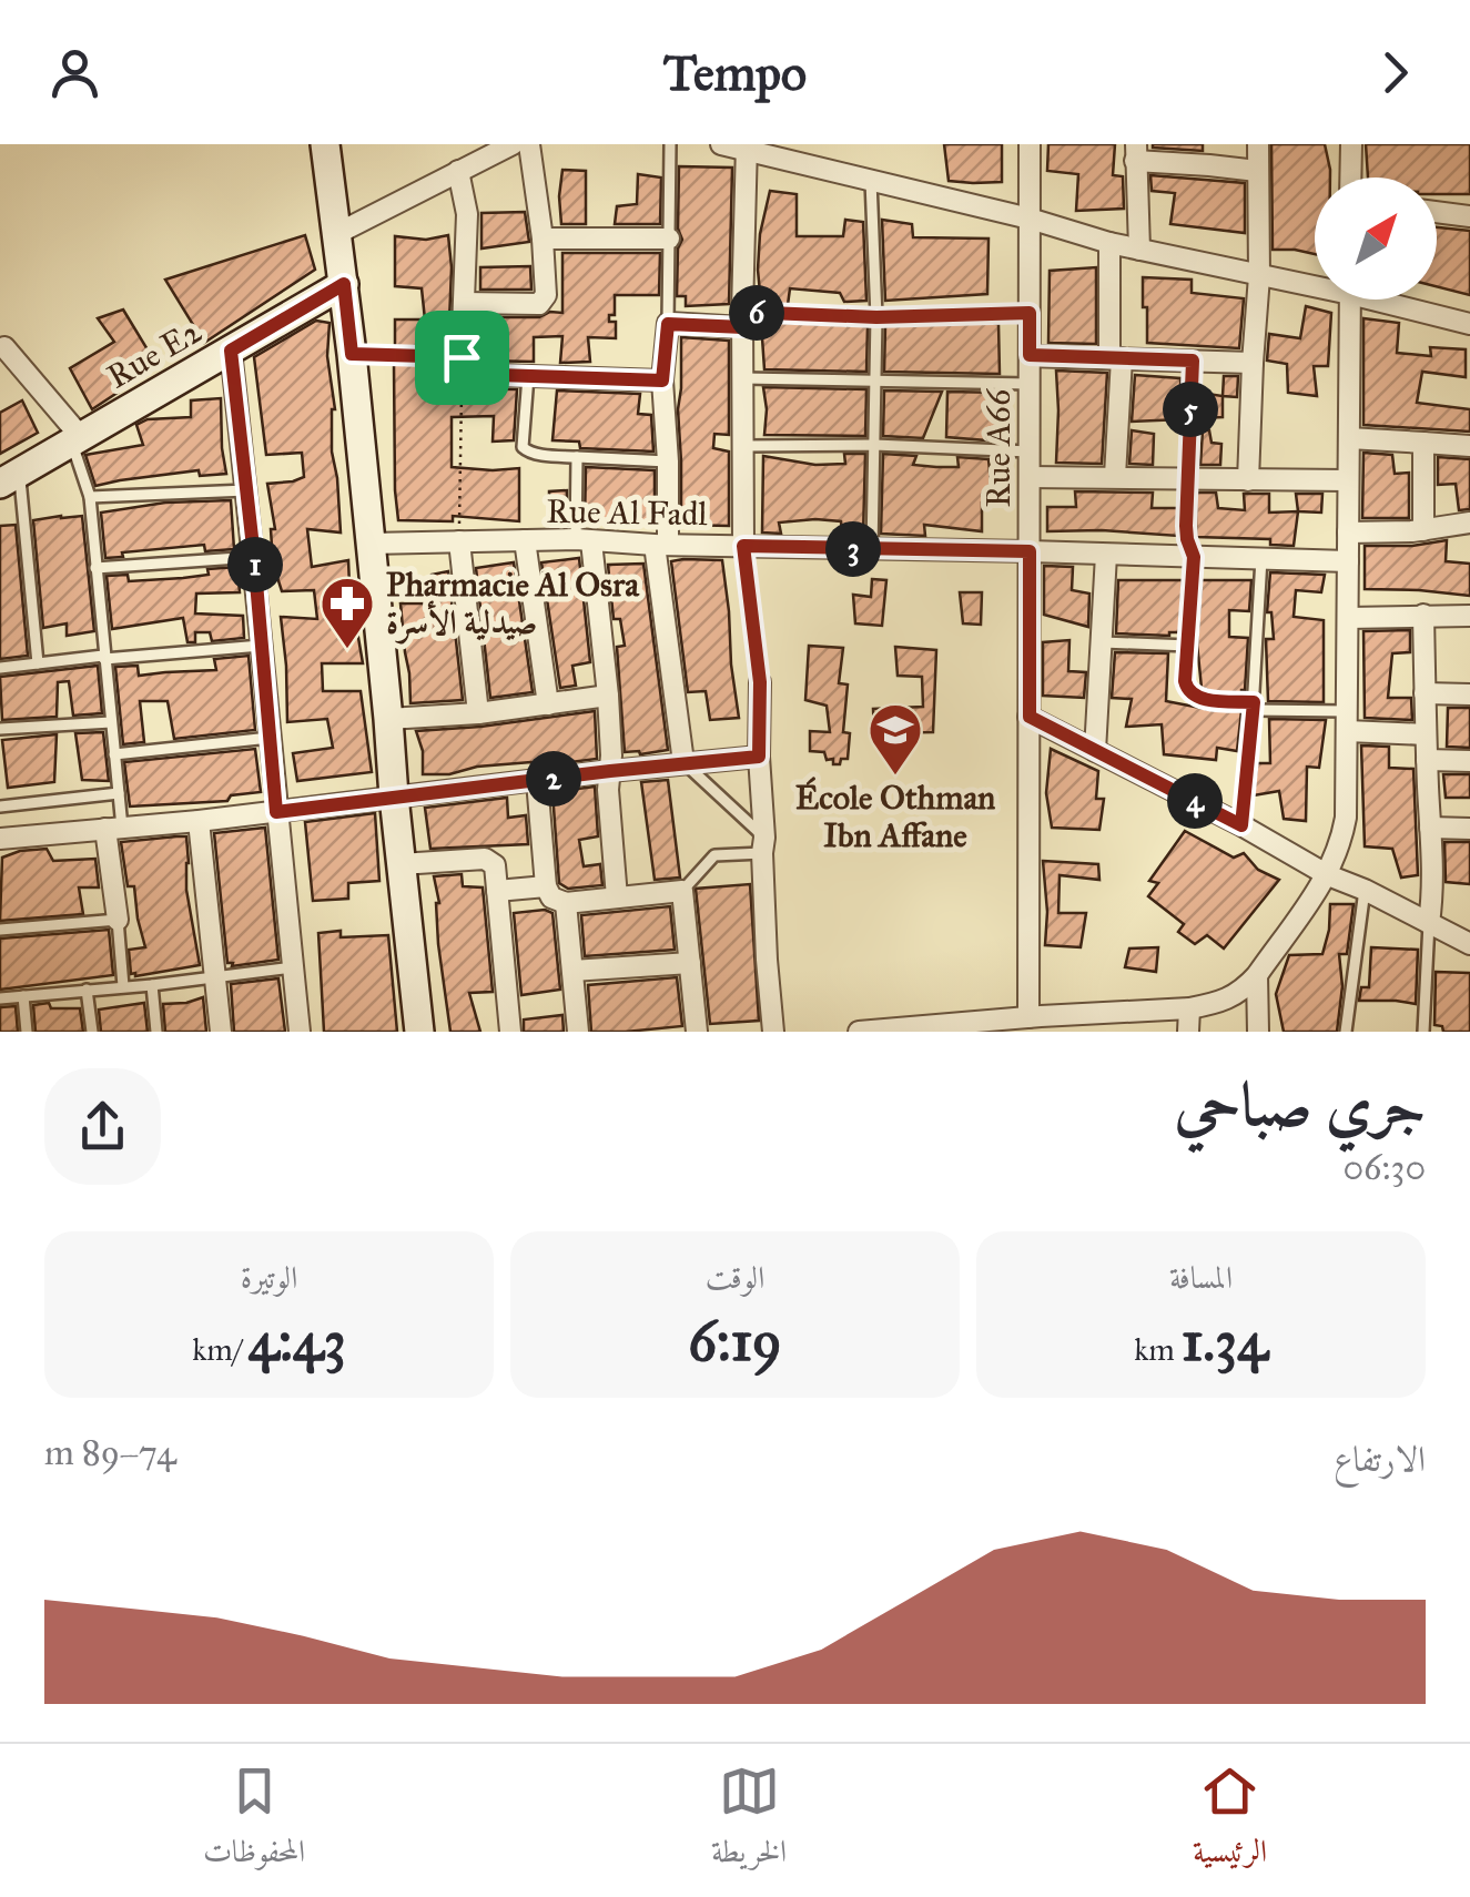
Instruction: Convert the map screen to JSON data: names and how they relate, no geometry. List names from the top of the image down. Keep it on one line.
{"streets":{"street":["Rue E2","Rue A66","Rue Al Fadl"]},"crossings":[["Rue A66","Rue Al Fadl"]],"places":{"pharmacy":["Pharmacie Al Osra صيدلية الأسرة"],"school or university":["École Othman Ibn Affane"]},"north":"top right","page":{"header":"Tempo","pins":["6","5","3","1","2","4"],"heading":["جري صباحي","06:30"],"stats":[["المسافة","1.34 km"],["الوقت","6:19"],["الوتيرة","4:43 /km"]],"chart":["الارتفاع","74–89 m"],"tabs":["الرئيسية","الخريطة","المحفوظات"]}}
